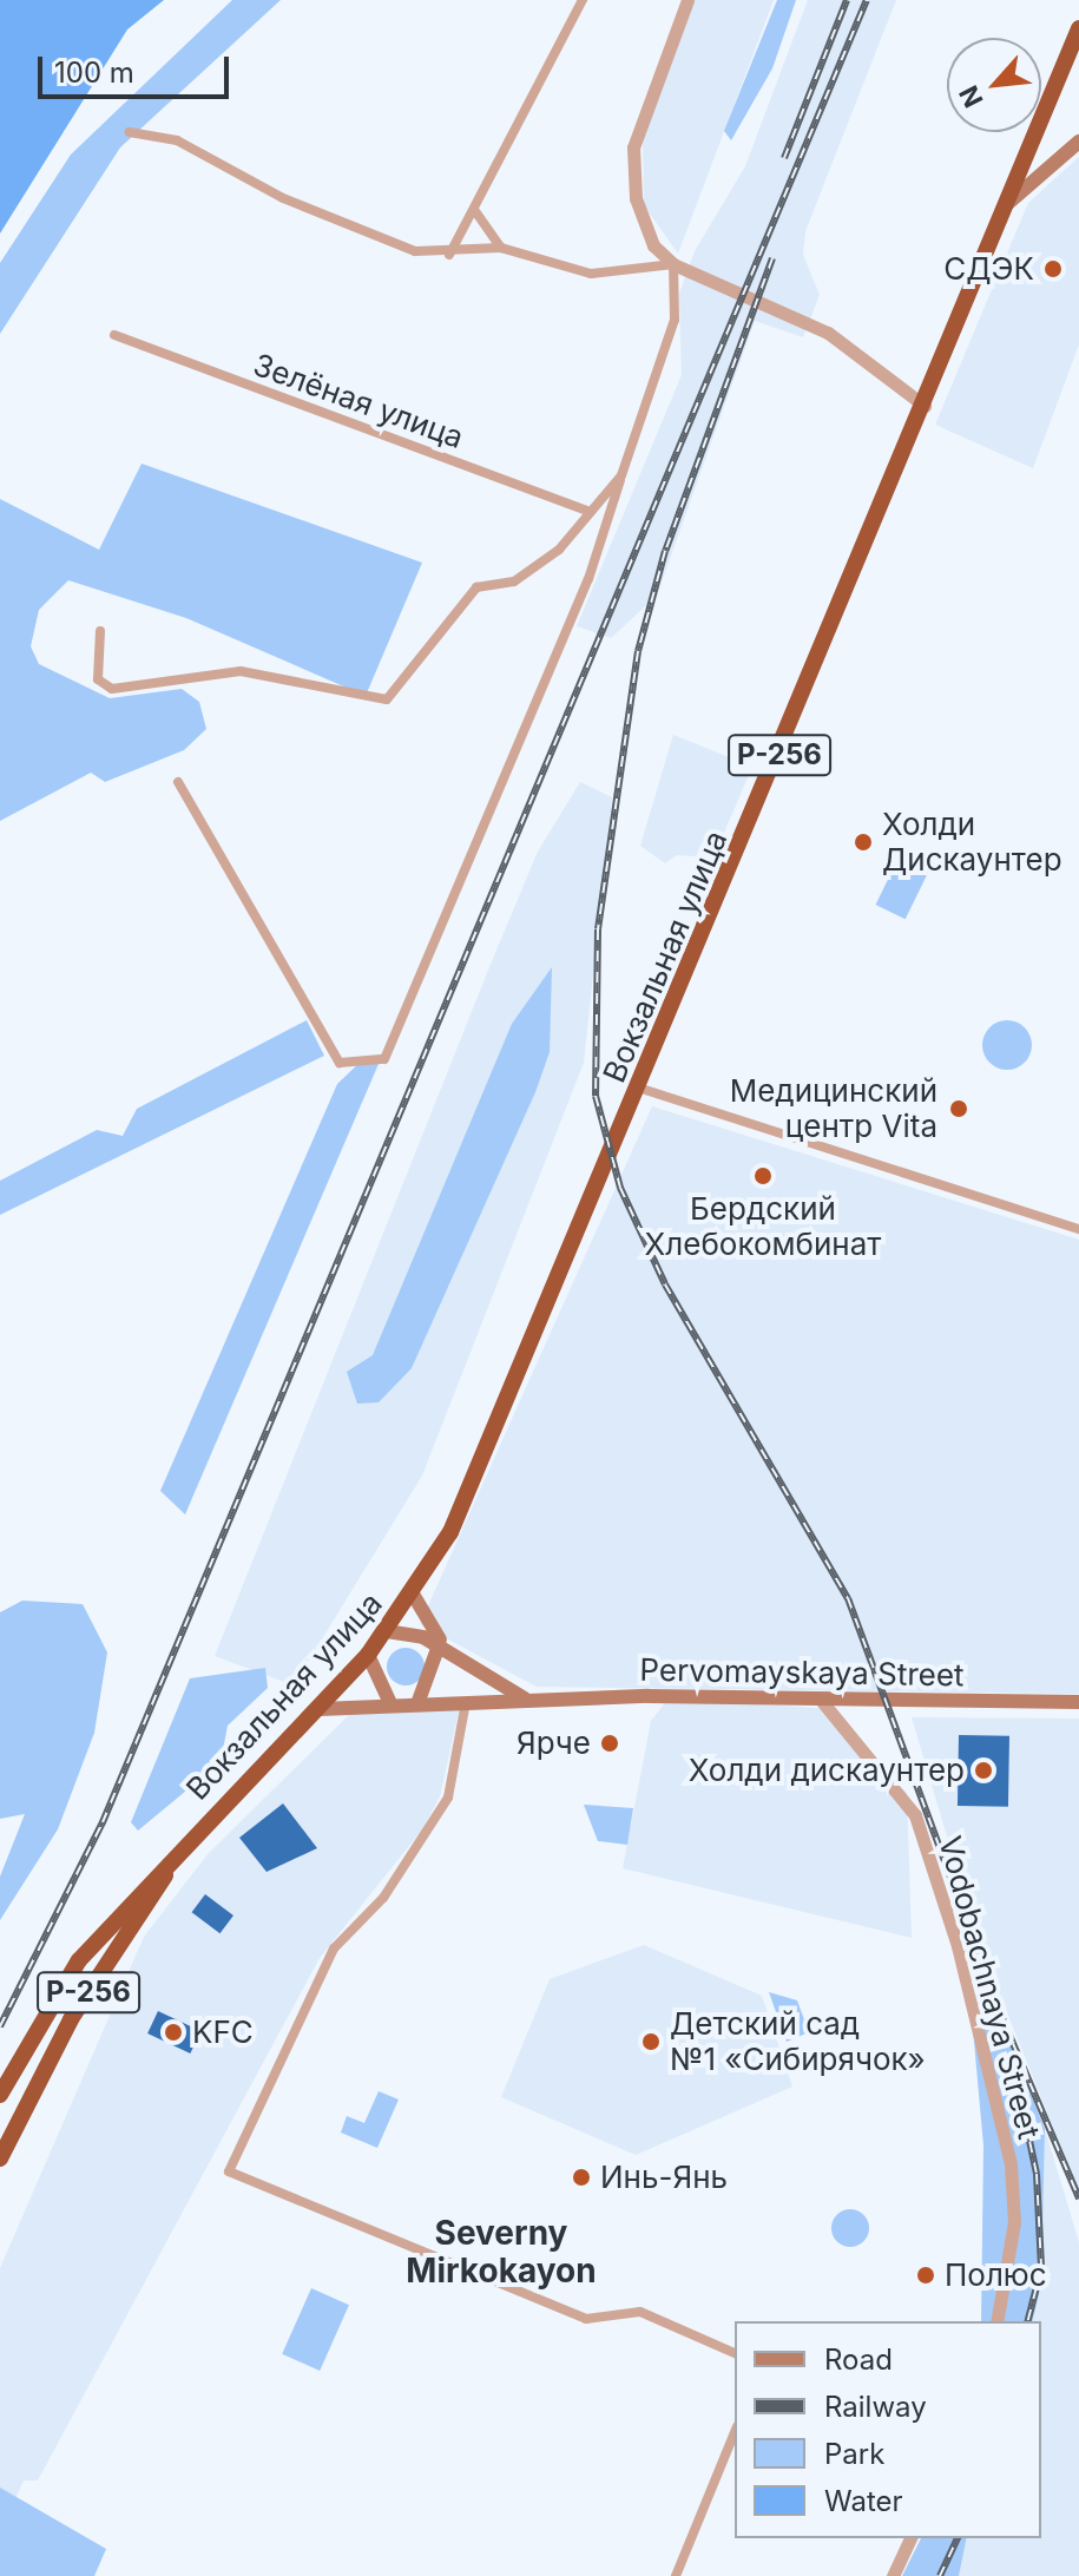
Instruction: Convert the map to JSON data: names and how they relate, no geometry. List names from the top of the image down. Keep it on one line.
{"streets":{"highway":["Р-256","Вокзальная улица"],"main road":["Pervomayskaya Street"],"street":["Зелёная улица","Vodobachnaya Street"]},"crossings":[["Р-256","Вокзальная улица"],["Вокзальная улица","Pervomayskaya Street"],["Pervomayskaya Street","Vodobachnaya Street"]],"districts":["Severny Mirkokayon"],"places":["СДЭК","Холди Дискаунтер","Медицинский центр Vita","Бердский Хлебокомбинат","Ярче","Холди дискаунтер","KFC","Детский сад №1 «Сибирячок»","Инь-Янь","Полюс"],"legend":["Road","Railway","Park","Water"],"scale_bar":"100 m","north":"bottom left"}
